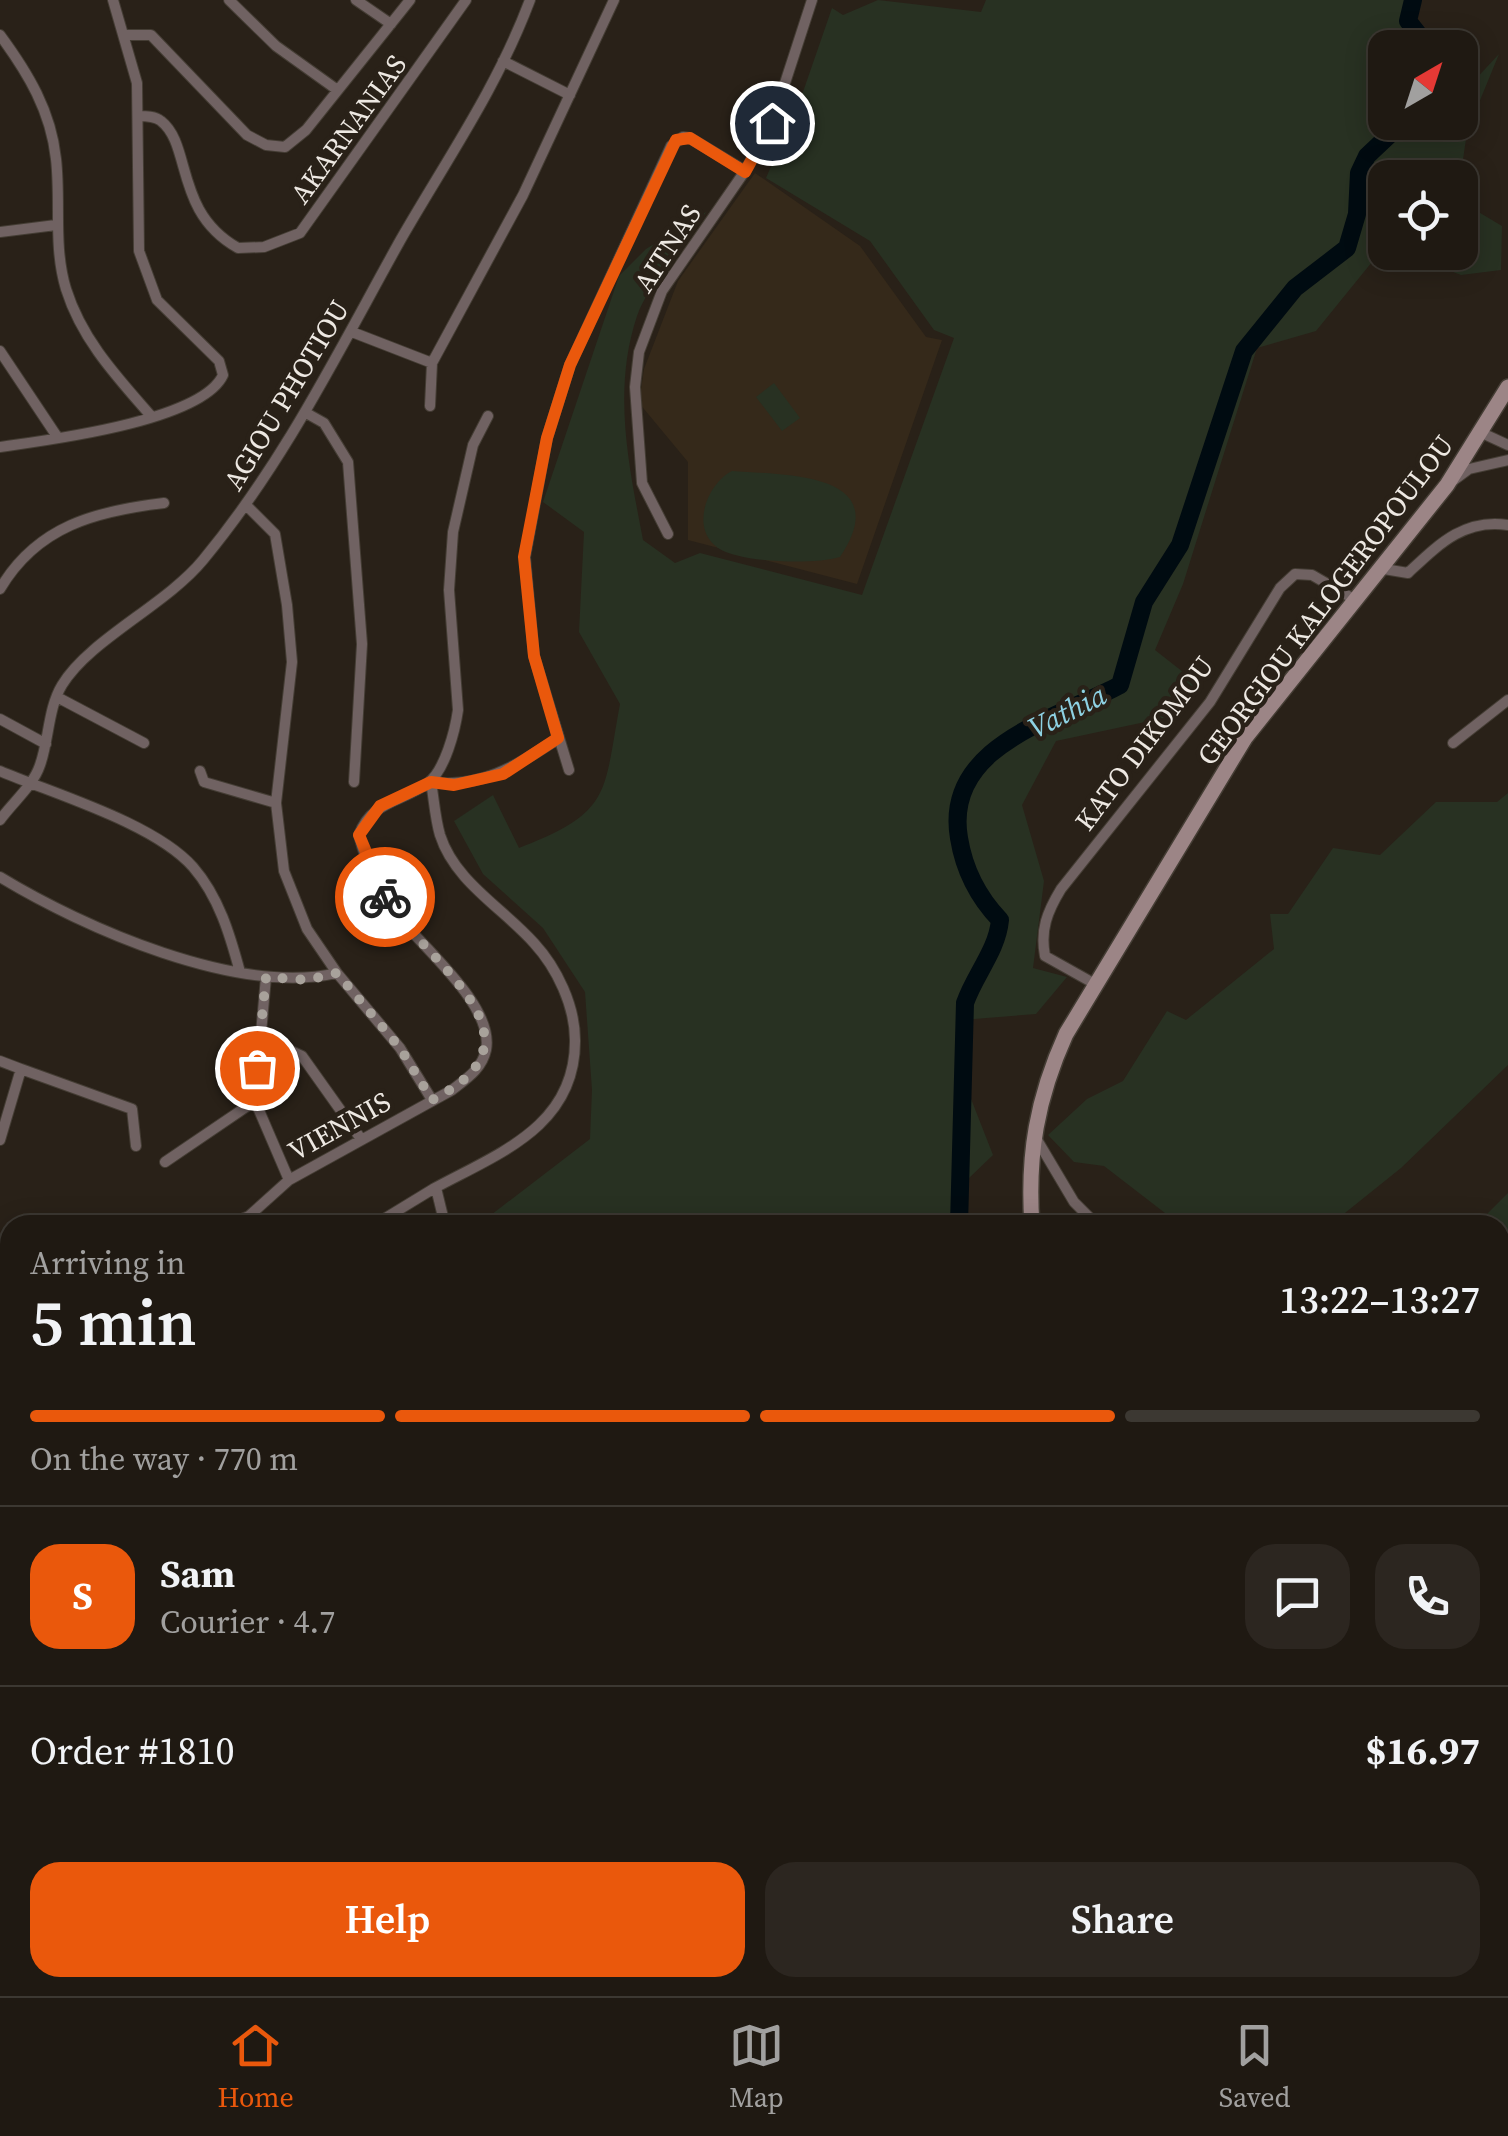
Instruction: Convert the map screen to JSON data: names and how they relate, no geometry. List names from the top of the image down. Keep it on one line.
{"streets":{"street":["AKARNANIAS","AITNAS","AGIOU PHOTIOU","GEORGIOU KALOGEROPOULOU","KATO DIKOMOU","VIENNIS"]},"crossings":[["GEORGIOU KALOGEROPOULOU","KATO DIKOMOU"]],"water":["Vathia"],"north":"top right","page":{"heading":["5 min","Arriving in","13:22–13:27"],"panel":["Sam","Courier · 4.7","Order #1810","$16.97"],"bar":"On the way · 770 m","round":"S","buttons":["Help","Share"],"tabs":["Home","Map","Saved"]}}
